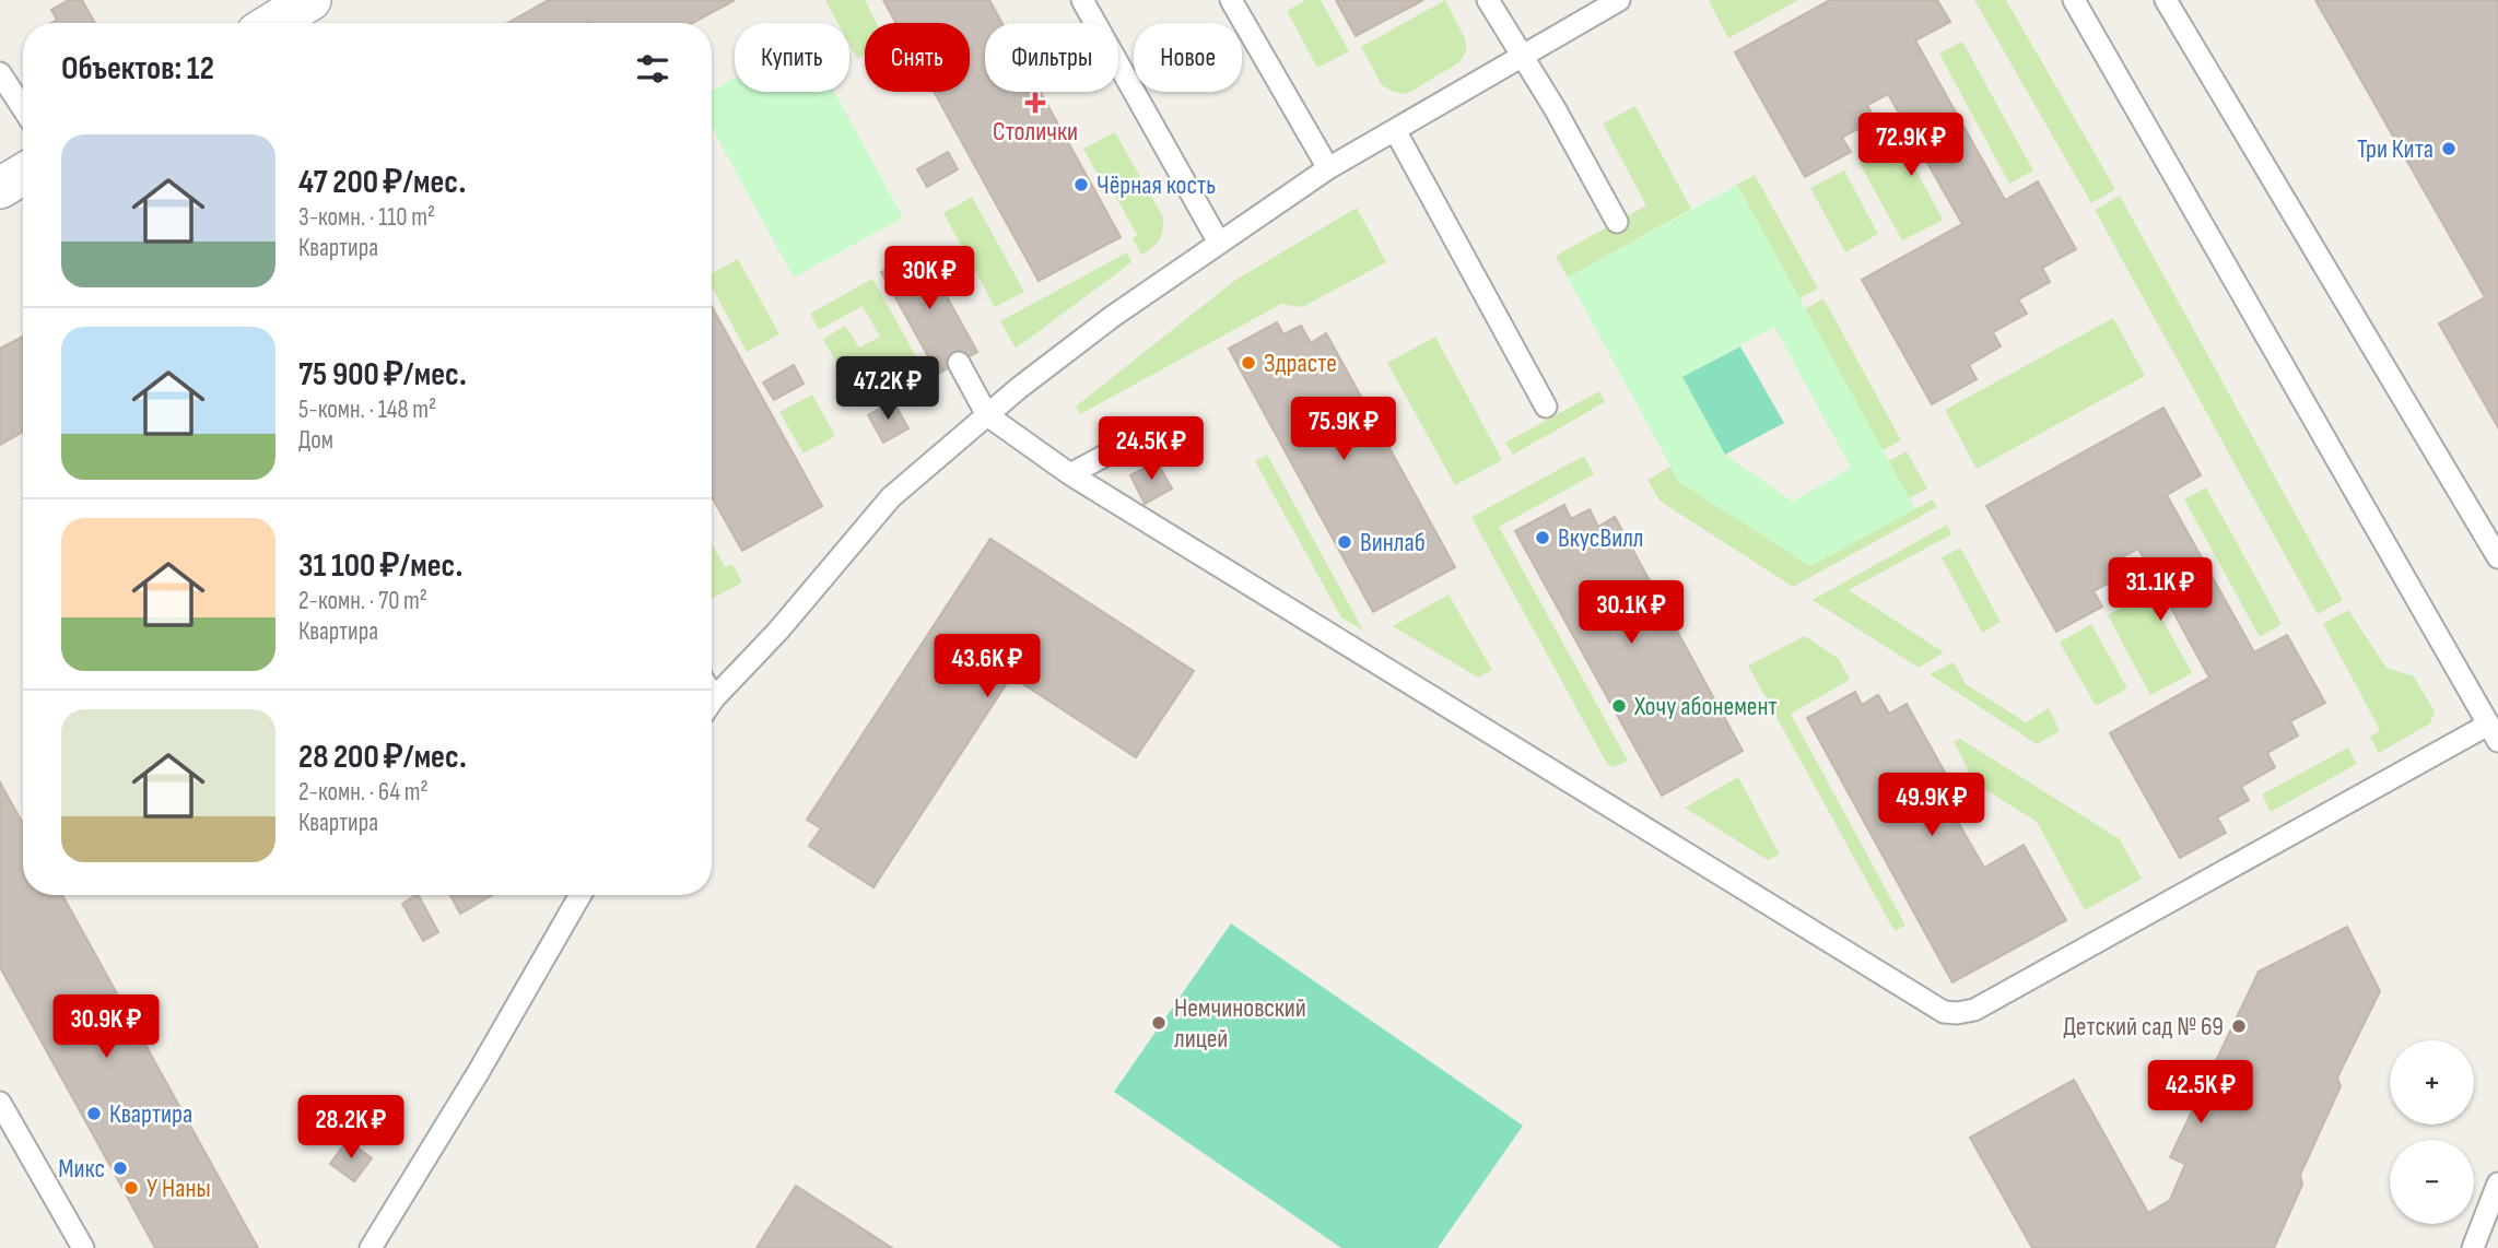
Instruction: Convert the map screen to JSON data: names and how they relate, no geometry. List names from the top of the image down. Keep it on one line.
{"places":{"health":["Столички"],"other":["Три Кита","Чёрная кость","Здрасте","ВкусВилл","Винлаб","Хочу абонемент","Немчиновский лицей","Детский сад № 69","Квартира","Микс","У Наны"]},"page":{"chip":["Купить","Снять","Фильтры","Новое"],"heading":"Объектов: 12","price":["72.9K ₽","30K ₽","47.2K ₽","75.9K ₽","24.5K ₽","31.1K ₽","30.1K ₽","43.6K ₽","49.9K ₽","30.9K ₽","42.5K ₽","28.2K ₽"],"list":[{"name":"47 200 ₽/мес.","note":"3-комн. · 110 m² · Квартира"},{"name":"75 900 ₽/мес.","note":"5-комн. · 148 m² · Дом"},{"name":"31 100 ₽/мес.","note":"2-комн. · 70 m² · Квартира"},{"name":"28 200 ₽/мес.","note":"2-комн. · 64 m² · Квартира"}],"map_buttons":["+","−"]}}
